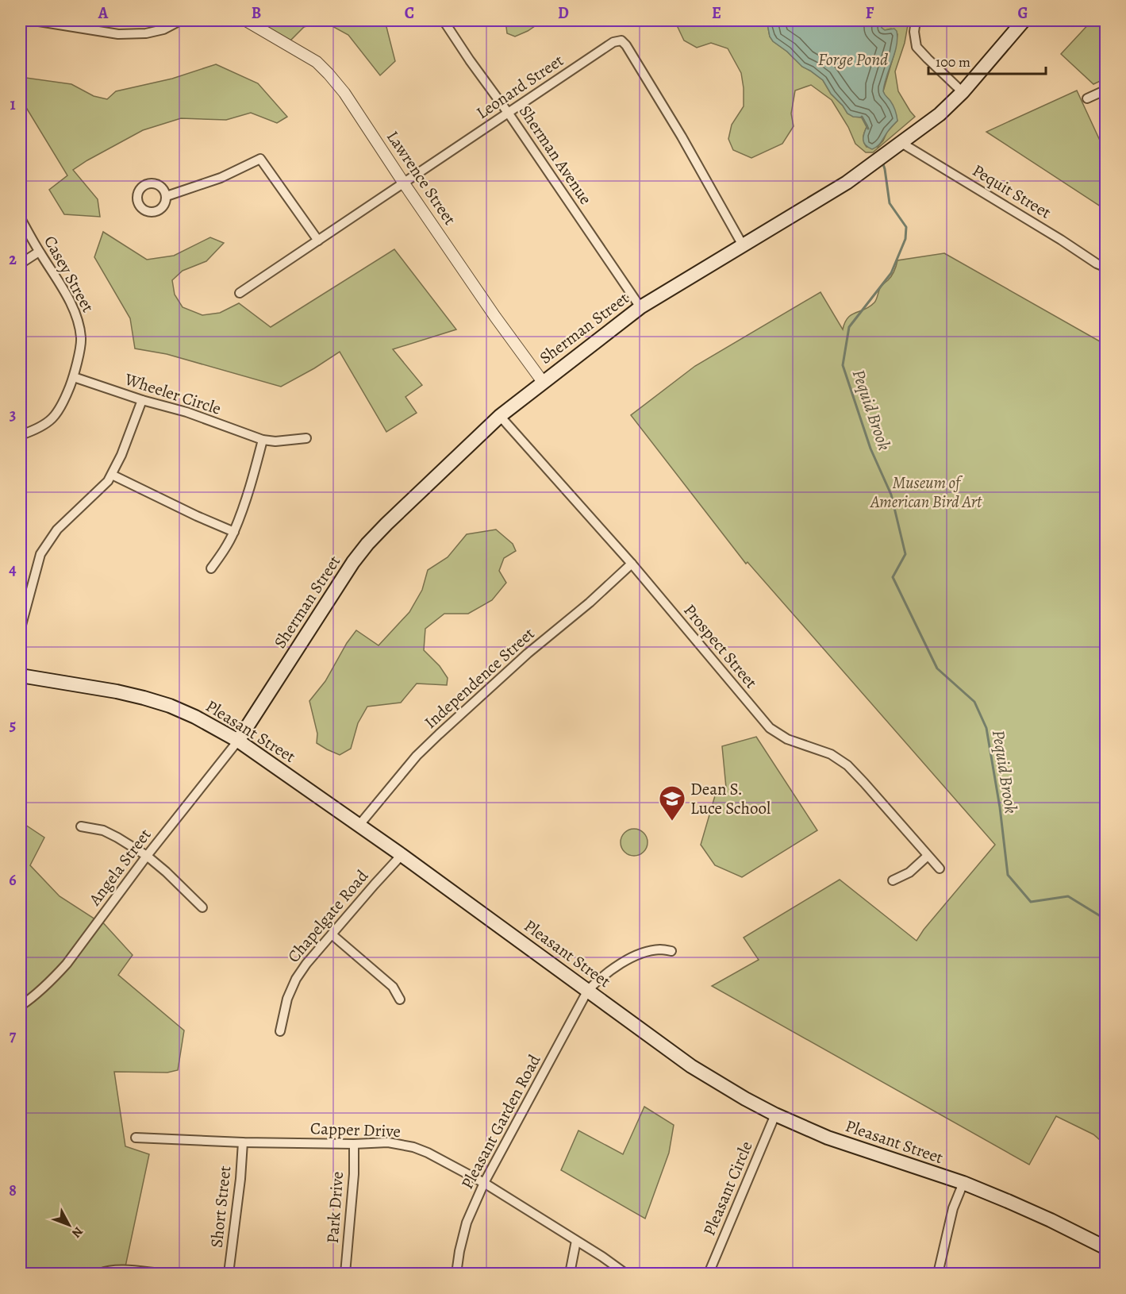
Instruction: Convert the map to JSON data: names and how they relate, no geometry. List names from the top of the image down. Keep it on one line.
{"streets":{"main road":["Sherman Street","Pleasant Street"],"street":["Leonard Street","Sherman Avenue","Lawrence Street","Pequit Street","Casey Street","Wheeler Circle","Prospect Street","Independence Street","Angela Street","Chapelgate Road","Pleasant Garden Road","Capper Drive","Pleasant Circle","Short Street","Park Drive"]},"crossings":[["Leonard Street","Sherman Avenue"],["Leonard Street","Lawrence Street"],["Leonard Street","Sherman Street"],["Sherman Avenue","Sherman Street"],["Lawrence Street","Sherman Street"],["Pequit Street","Sherman Street"],["Casey Street","Wheeler Circle"],["Sherman Street","Prospect Street"],["Sherman Street","Pleasant Street"],["Sherman Street","Angela Street"],["Prospect Street","Independence Street"],["Independence Street","Pleasant Street"],["Pleasant Street","Angela Street"],["Pleasant Street","Chapelgate Road"],["Pleasant Street","Pleasant Garden Road"],["Pleasant Street","Pleasant Circle"],["Pleasant Garden Road","Capper Drive"],["Capper Drive","Short Street"],["Capper Drive","Park Drive"]],"water":["Forge Pond","Pequid Brook"],"parks":["Museum of American Bird Art"],"places":{"school or university":["Dean S. Luce School"]},"scale_bar":"100 m","north":"bottom right","grid":{"columns":["A","B","C","D","E","F","G"],"rows":["1","2","3","4","5","6","7","8"]}}
